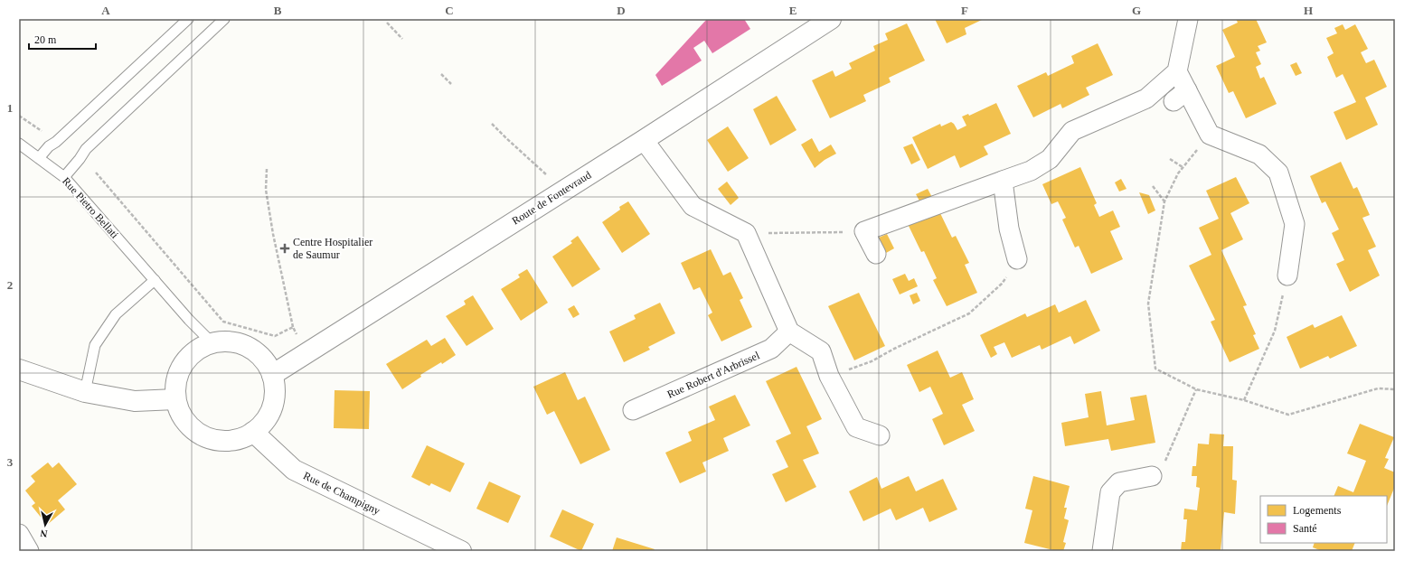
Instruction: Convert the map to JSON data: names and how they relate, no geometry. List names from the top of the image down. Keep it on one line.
{"streets":{"street":["Route de Fontevraud","Rue Robert d'Arbrissel","Rue de Champigny"],"lane":["Rue Pietro Bellati"]},"crossings":[["Route de Fontevraud","Rue Pietro Bellati"],["Route de Fontevraud","Rue de Champigny"],["Rue Pietro Bellati","Rue de Champigny"]],"places":{"health":["Centre Hospitalier de Saumur"]},"legend":["Logements","Santé"],"scale_bar":"20 m","north":"bottom","grid":{"columns":["A","B","C","D","E","F","G","H"],"rows":["1","2","3"]}}
